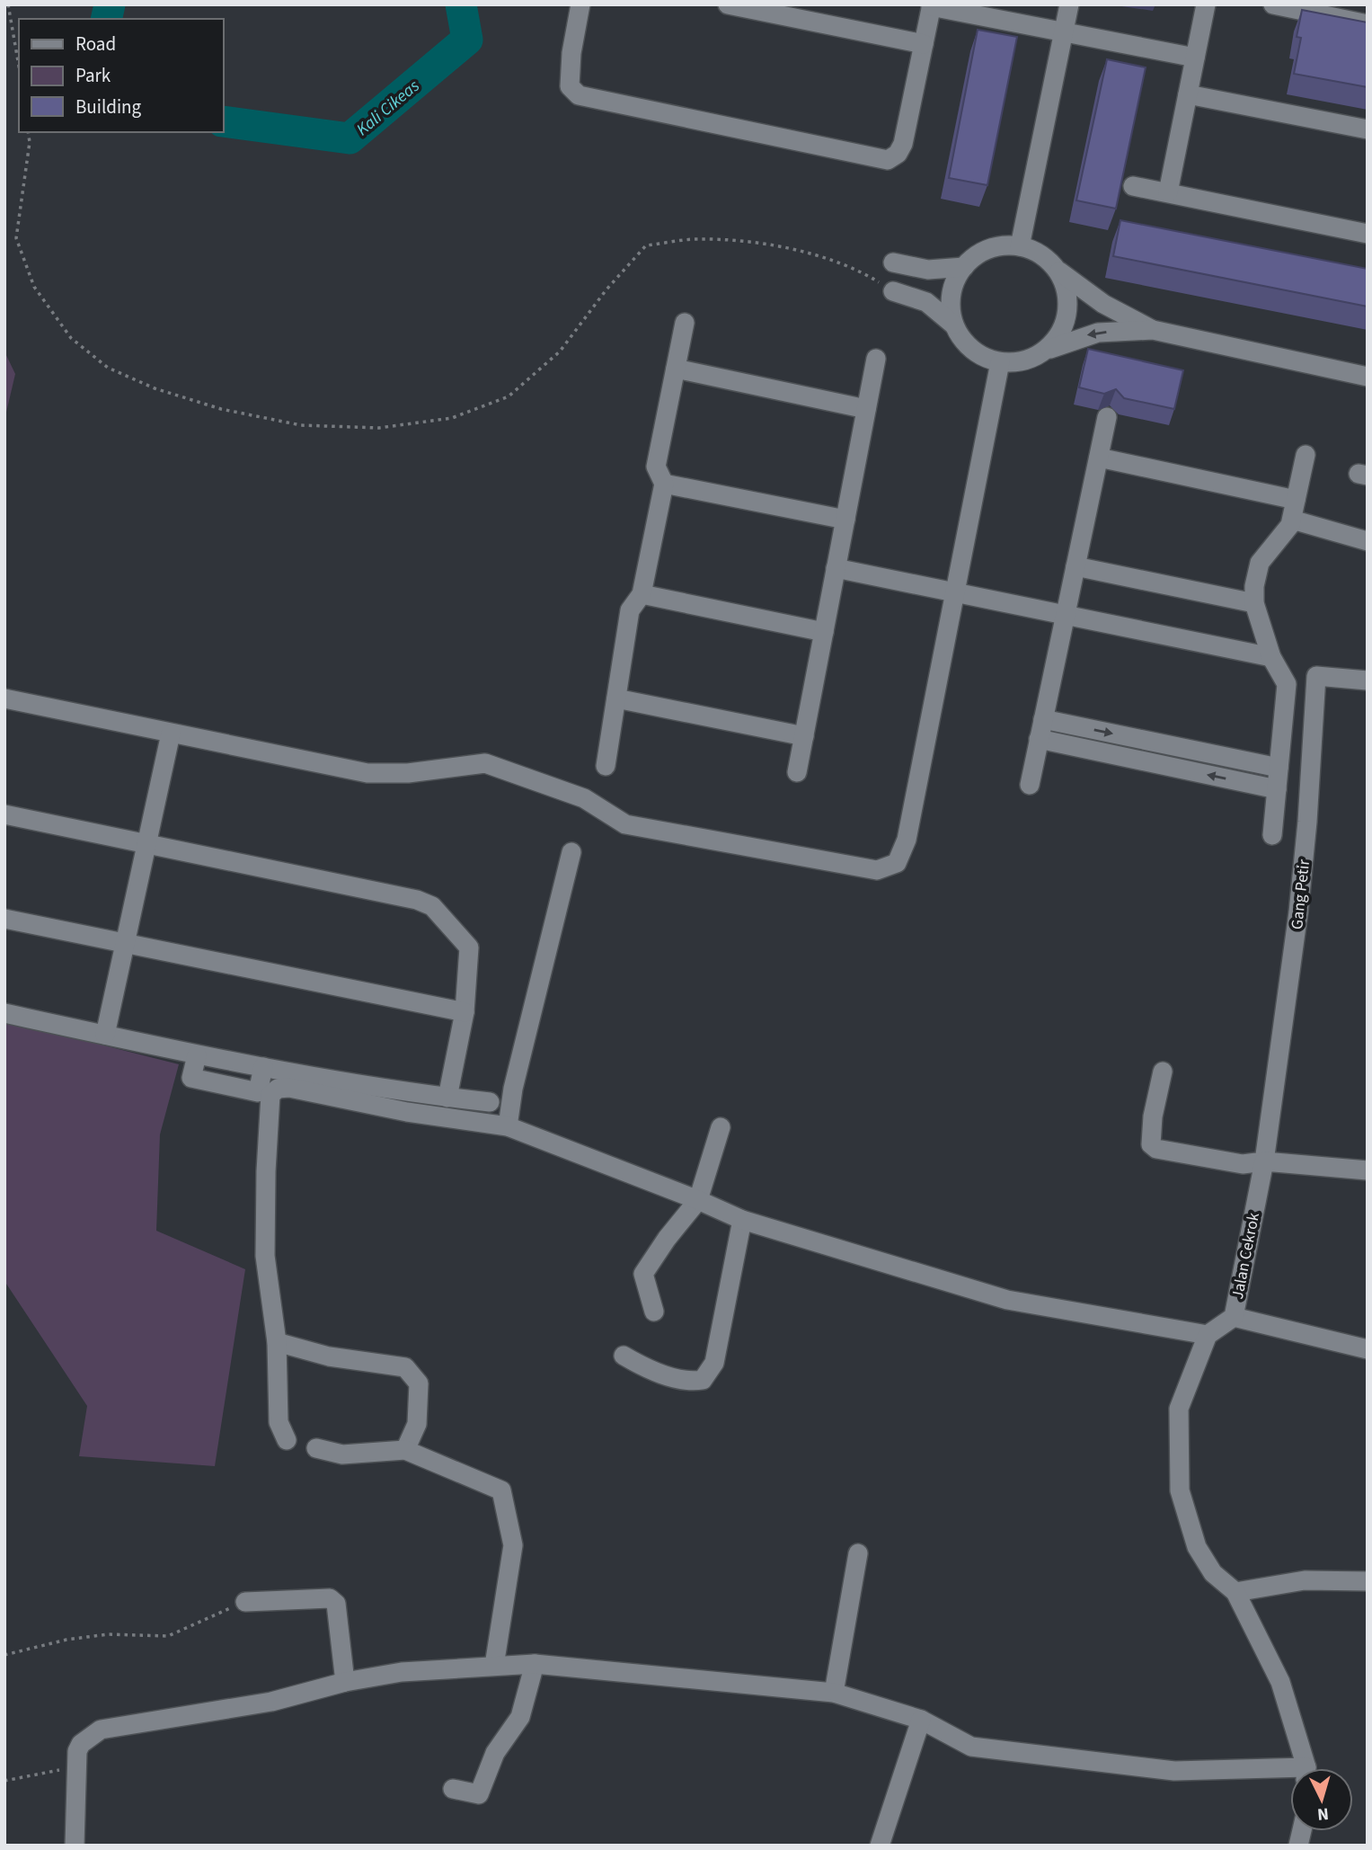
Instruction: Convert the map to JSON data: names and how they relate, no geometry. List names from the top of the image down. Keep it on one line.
{"streets":{"street":["Gang Petir","Jalan Cekrok"]},"crossings":[["Gang Petir","Jalan Cekrok"]],"water":["Kali Cikeas"],"legend":["Road","Park","Building"],"north":"bottom"}
